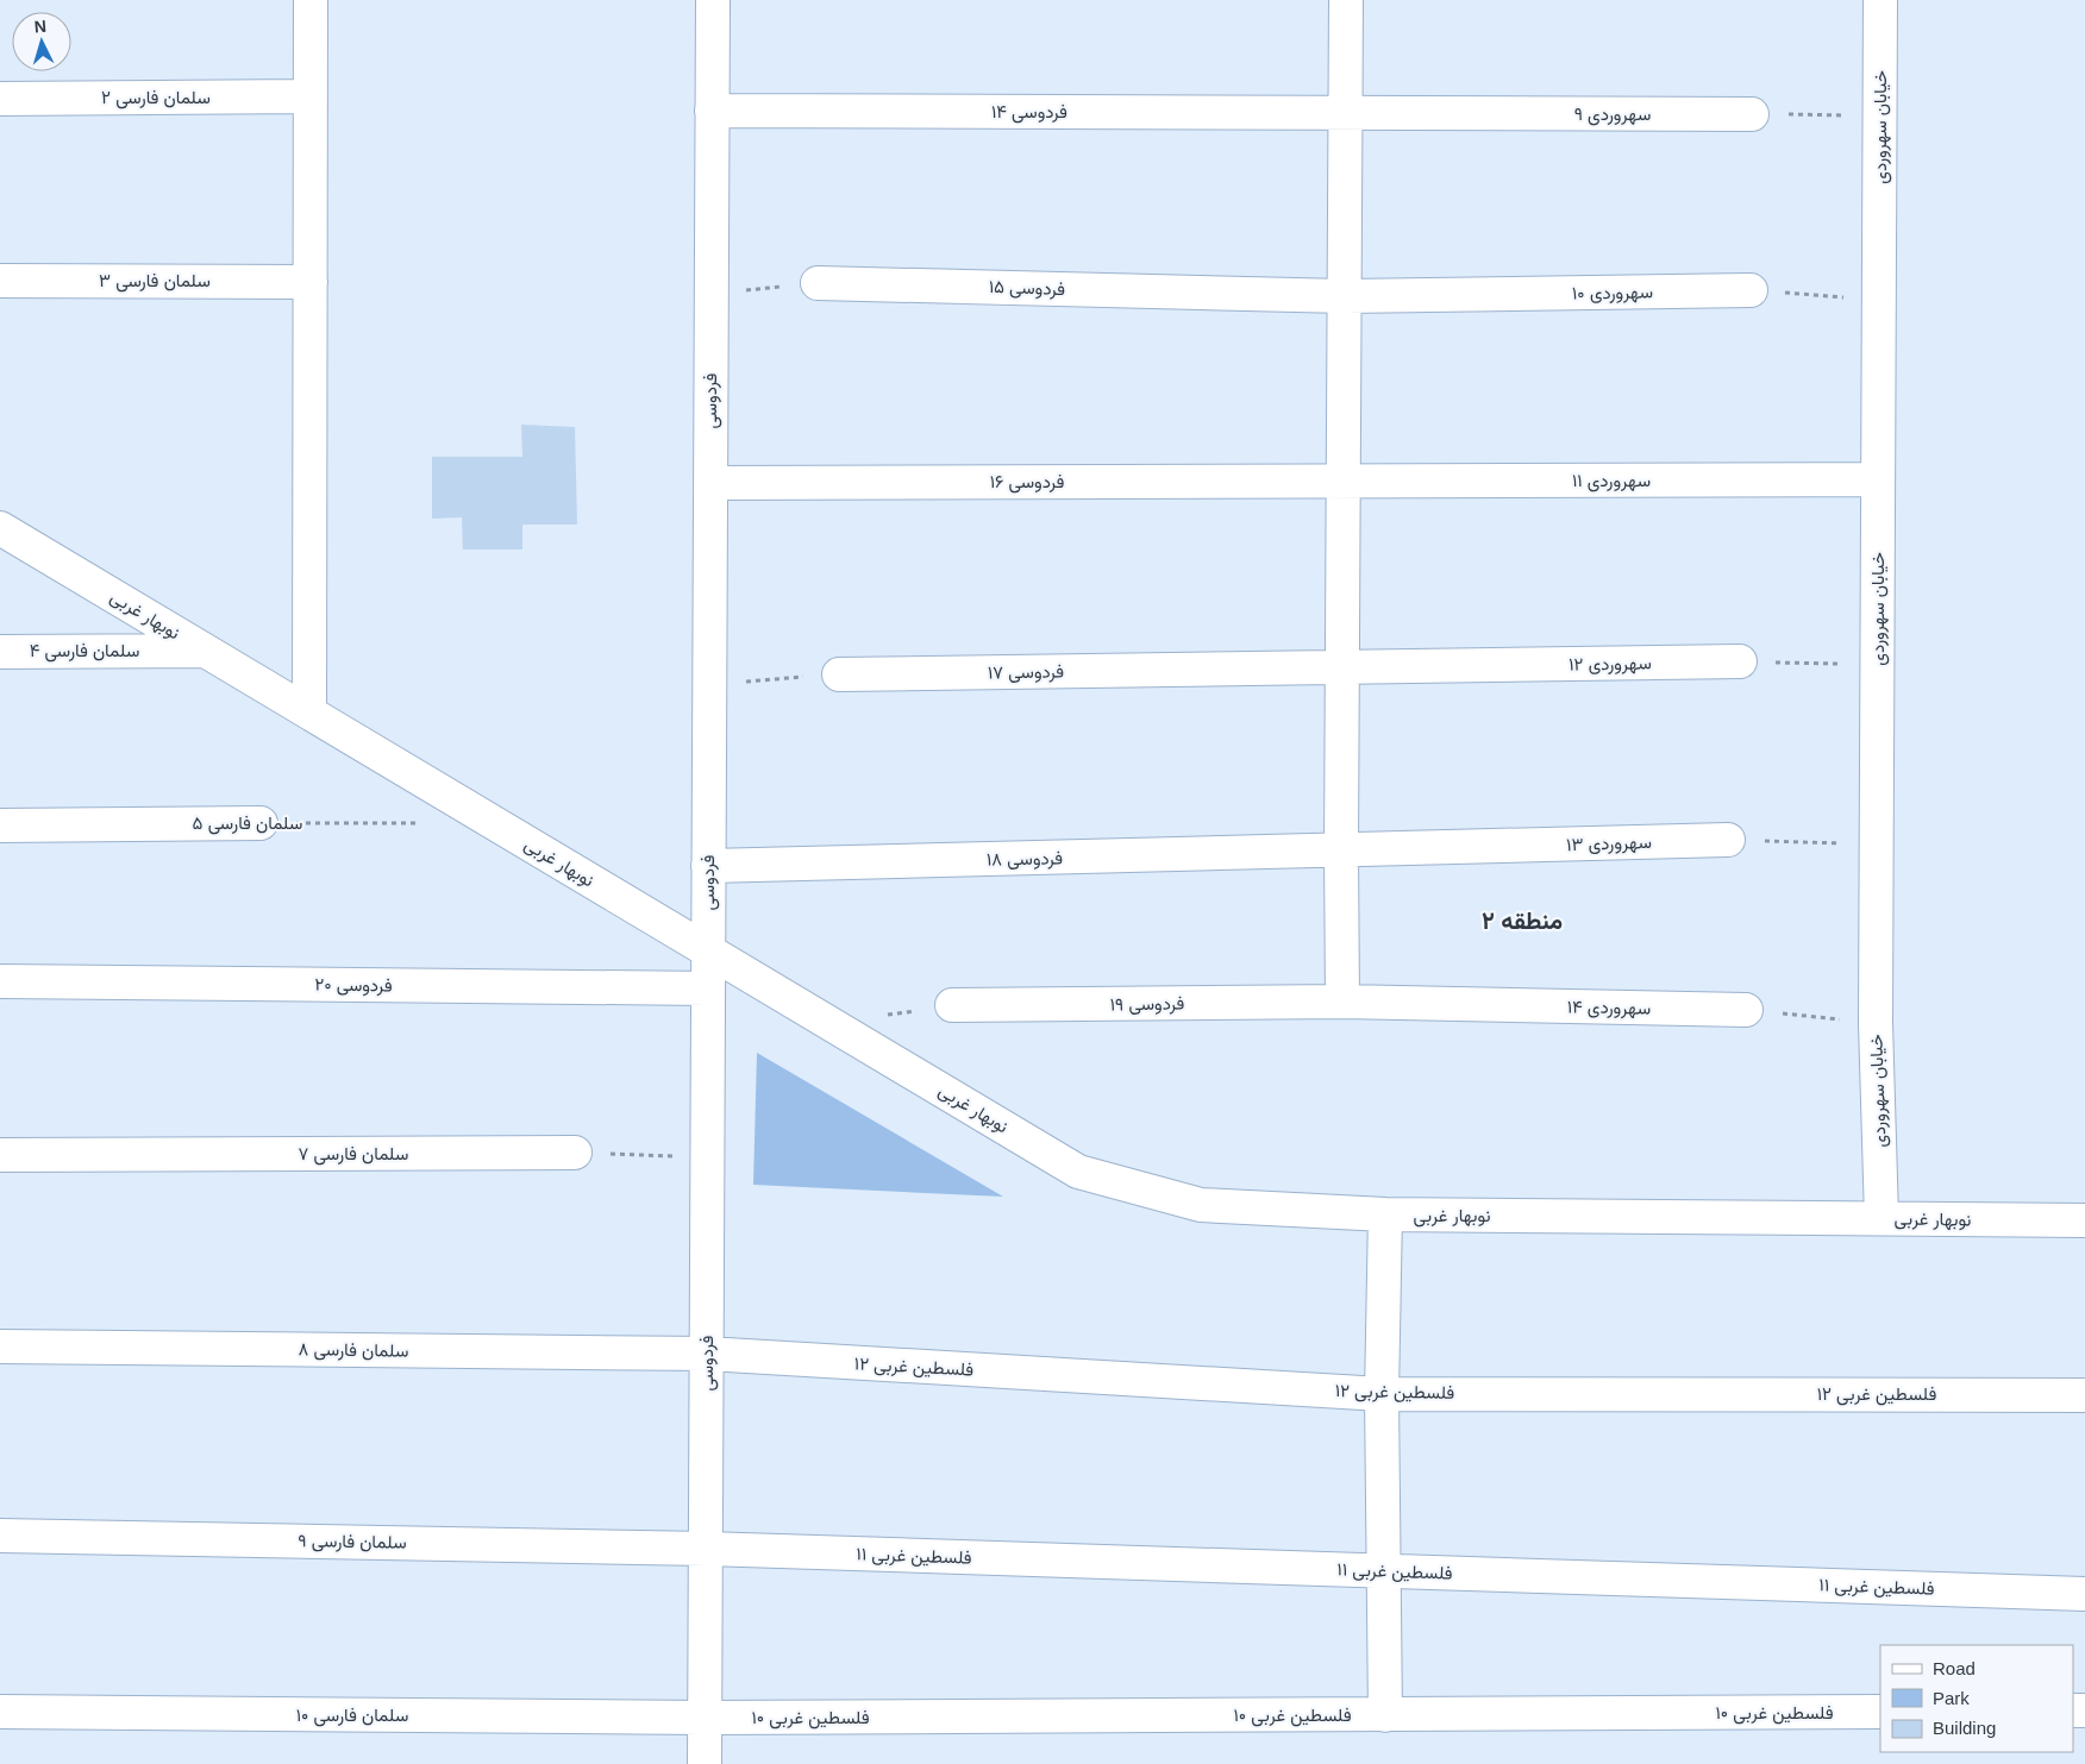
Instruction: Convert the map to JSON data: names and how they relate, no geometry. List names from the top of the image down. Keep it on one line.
{"streets":{"street":["سلمان فارسی ۲","فردوسی ۱۴","سهروردی ۹","خیابان سهروردی","سلمان فارسی ۳","فردوسی ۱۵","سهروردی ۱۰","فردوسی","سهروردی ۱۱","فردوسی ۱۶","نوبهار غربی","سلمان فارسی ۴","سهروردی ۱۲","فردوسی ۱۷","سلمان فارسی ۵","سهروردی ۱۳","فردوسی ۱۸","فردوسی ۲۰","فردوسی ۱۹","سهروردی ۱۴","سلمان فارسی ۷","سلمان فارسی ۸","فلسطین غربی ۱۲","سلمان فارسی ۹","فلسطین غربی ۱۱","فلسطین غربی ۱۰","سلمان فارسی ۱۰"]},"crossings":[["فردوسی ۱۴","سهروردی ۹"],["فردوسی ۱۴","فردوسی"],["خیابان سهروردی","سهروردی ۱۱"],["خیابان سهروردی","نوبهار غربی"],["فردوسی ۱۵","سهروردی ۱۰"],["فردوسی","فردوسی ۱۶"],["فردوسی","نوبهار غربی"],["فردوسی","فردوسی ۱۸"],["فردوسی","فردوسی ۲۰"],["فردوسی","سلمان فارسی ۸"],["فردوسی","فلسطین غربی ۱۲"],["فردوسی","سلمان فارسی ۹"],["فردوسی","فلسطین غربی ۱۱"],["فردوسی","فلسطین غربی ۱۰"],["فردوسی","سلمان فارسی ۱۰"],["سهروردی ۱۱","فردوسی ۱۶"],["نوبهار غربی","سلمان فارسی ۴"],["سهروردی ۱۲","فردوسی ۱۷"],["سهروردی ۱۳","فردوسی ۱۸"],["فردوسی ۱۹","سهروردی ۱۴"],["سلمان فارسی ۸","فلسطین غربی ۱۲"],["سلمان فارسی ۹","فلسطین غربی ۱۱"],["فلسطین غربی ۱۰","سلمان فارسی ۱۰"]],"districts":["منطقه ۲"],"legend":["Road","Park","Building"],"north":"top"}
